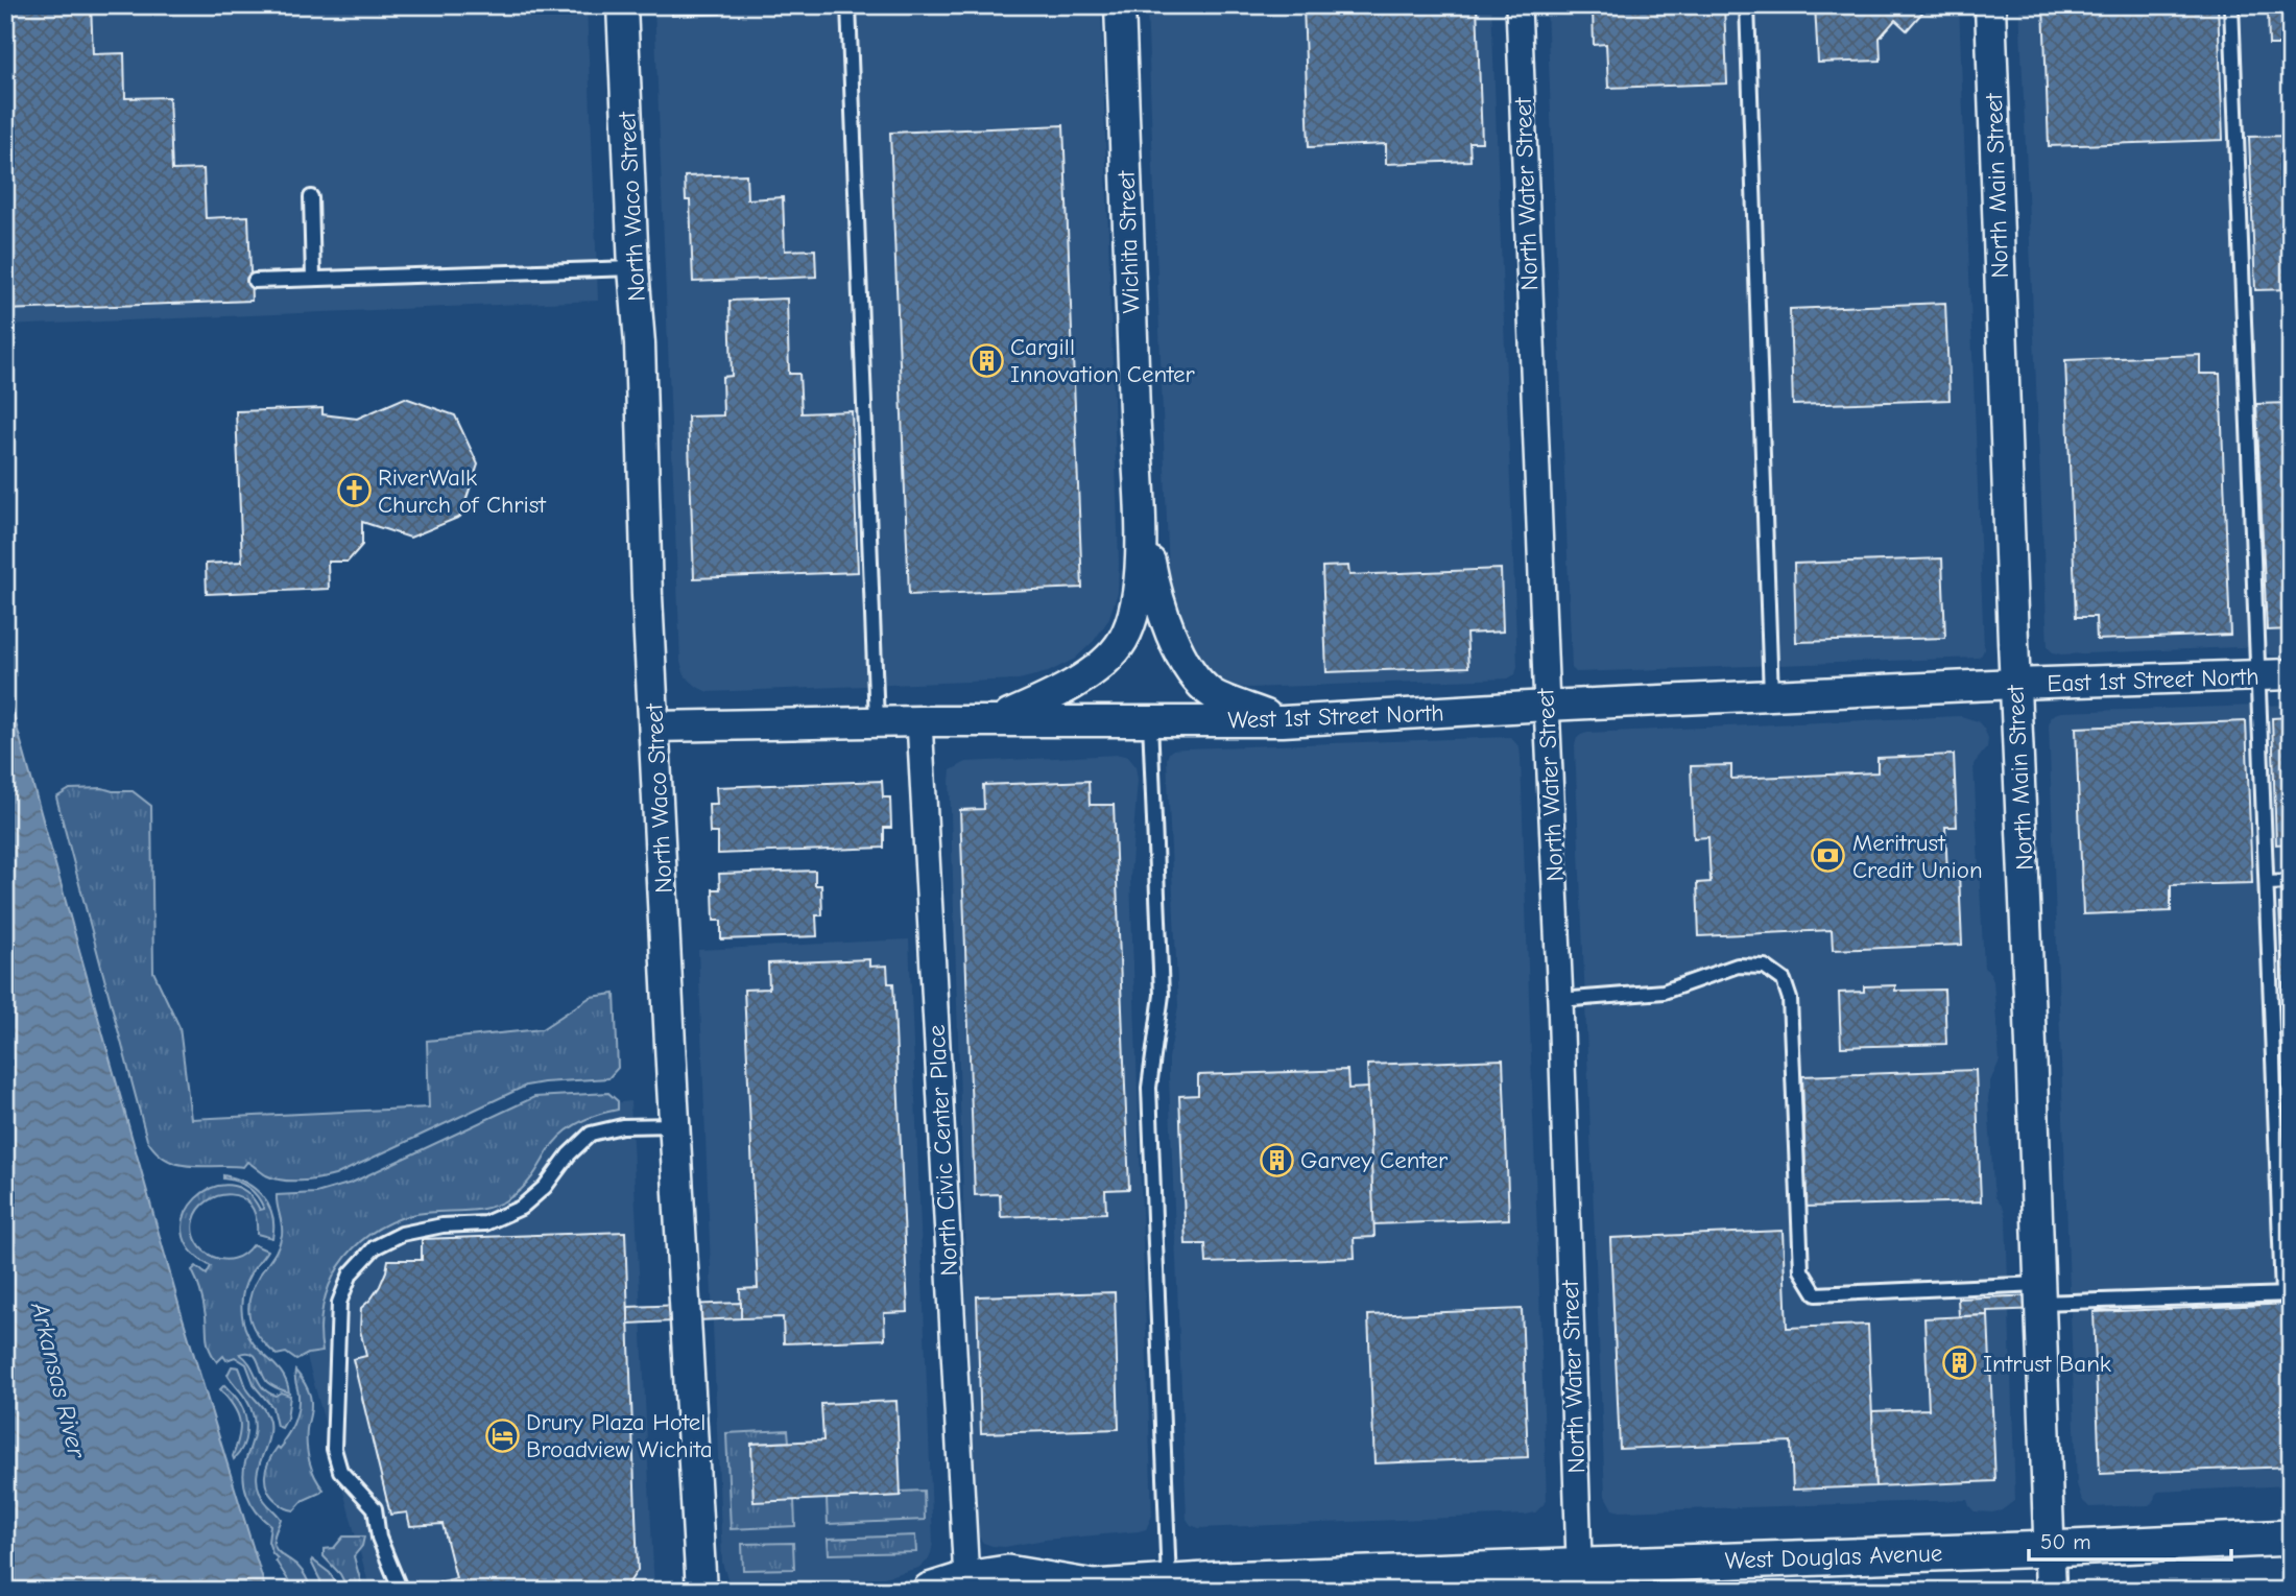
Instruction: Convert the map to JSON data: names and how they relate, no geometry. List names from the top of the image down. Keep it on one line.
{"streets":{"main road":["West Douglas Avenue"],"street":["North Main Street","North Water Street","North Waco Street","Wichita Street","East 1st Street North","West 1st Street North","North Civic Center Place"]},"crossings":[["North Main Street","East 1st Street North"],["North Main Street","West 1st Street North"],["North Main Street","West Douglas Avenue"],["North Water Street","West 1st Street North"],["North Water Street","West Douglas Avenue"],["North Waco Street","West 1st Street North"],["East 1st Street North","West 1st Street North"],["West 1st Street North","North Civic Center Place"],["North Civic Center Place","West Douglas Avenue"]],"water":["Arkansas River"],"places":{"building":["Cargill Innovation Center","Garvey Center","Intrust Bank"],"church":["RiverWalk Church of Christ"],"bank":["Meritrust Credit Union"],"hotel":["Drury Plaza Hotel Broadview Wichita"]},"scale_bar":"50 m"}
